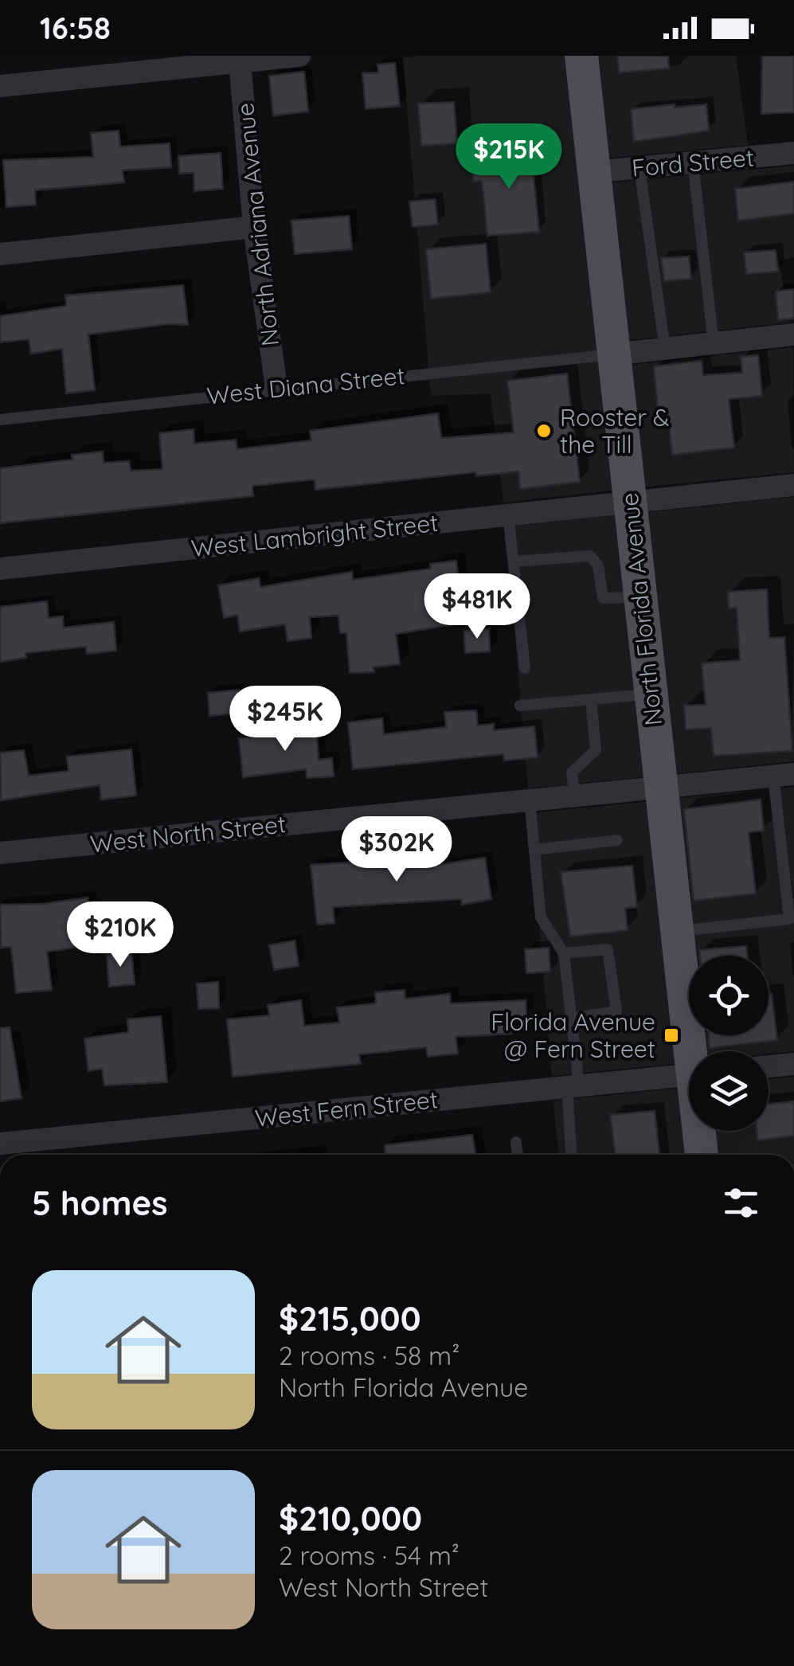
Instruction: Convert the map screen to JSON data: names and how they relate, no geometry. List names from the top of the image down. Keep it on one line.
{"streets":{"main road":["North Florida Avenue"],"street":["Ford Street","North Adriana Avenue","West Lambright Street","West North Street","West Fern Street"],"lane":["West Diana Street"]},"crossings":[["Ford Street","North Florida Avenue"],["North Adriana Avenue","West Diana Street"],["West Diana Street","North Florida Avenue"],["West Lambright Street","North Florida Avenue"],["North Florida Avenue","West North Street"]],"places":{"other":["Rooster & the Till"],"transit":["Florida Avenue @ Fern Street"]},"page":{"status":"16:58","price":["$215K","$481K","$245K","$302K","$210K"],"heading":"5 homes","list":[{"name":"$215,000","note":"2 rooms · 58 m² · North Florida Avenue"},{"name":"$210,000","note":"2 rooms · 54 m² · West North Street"}]}}
